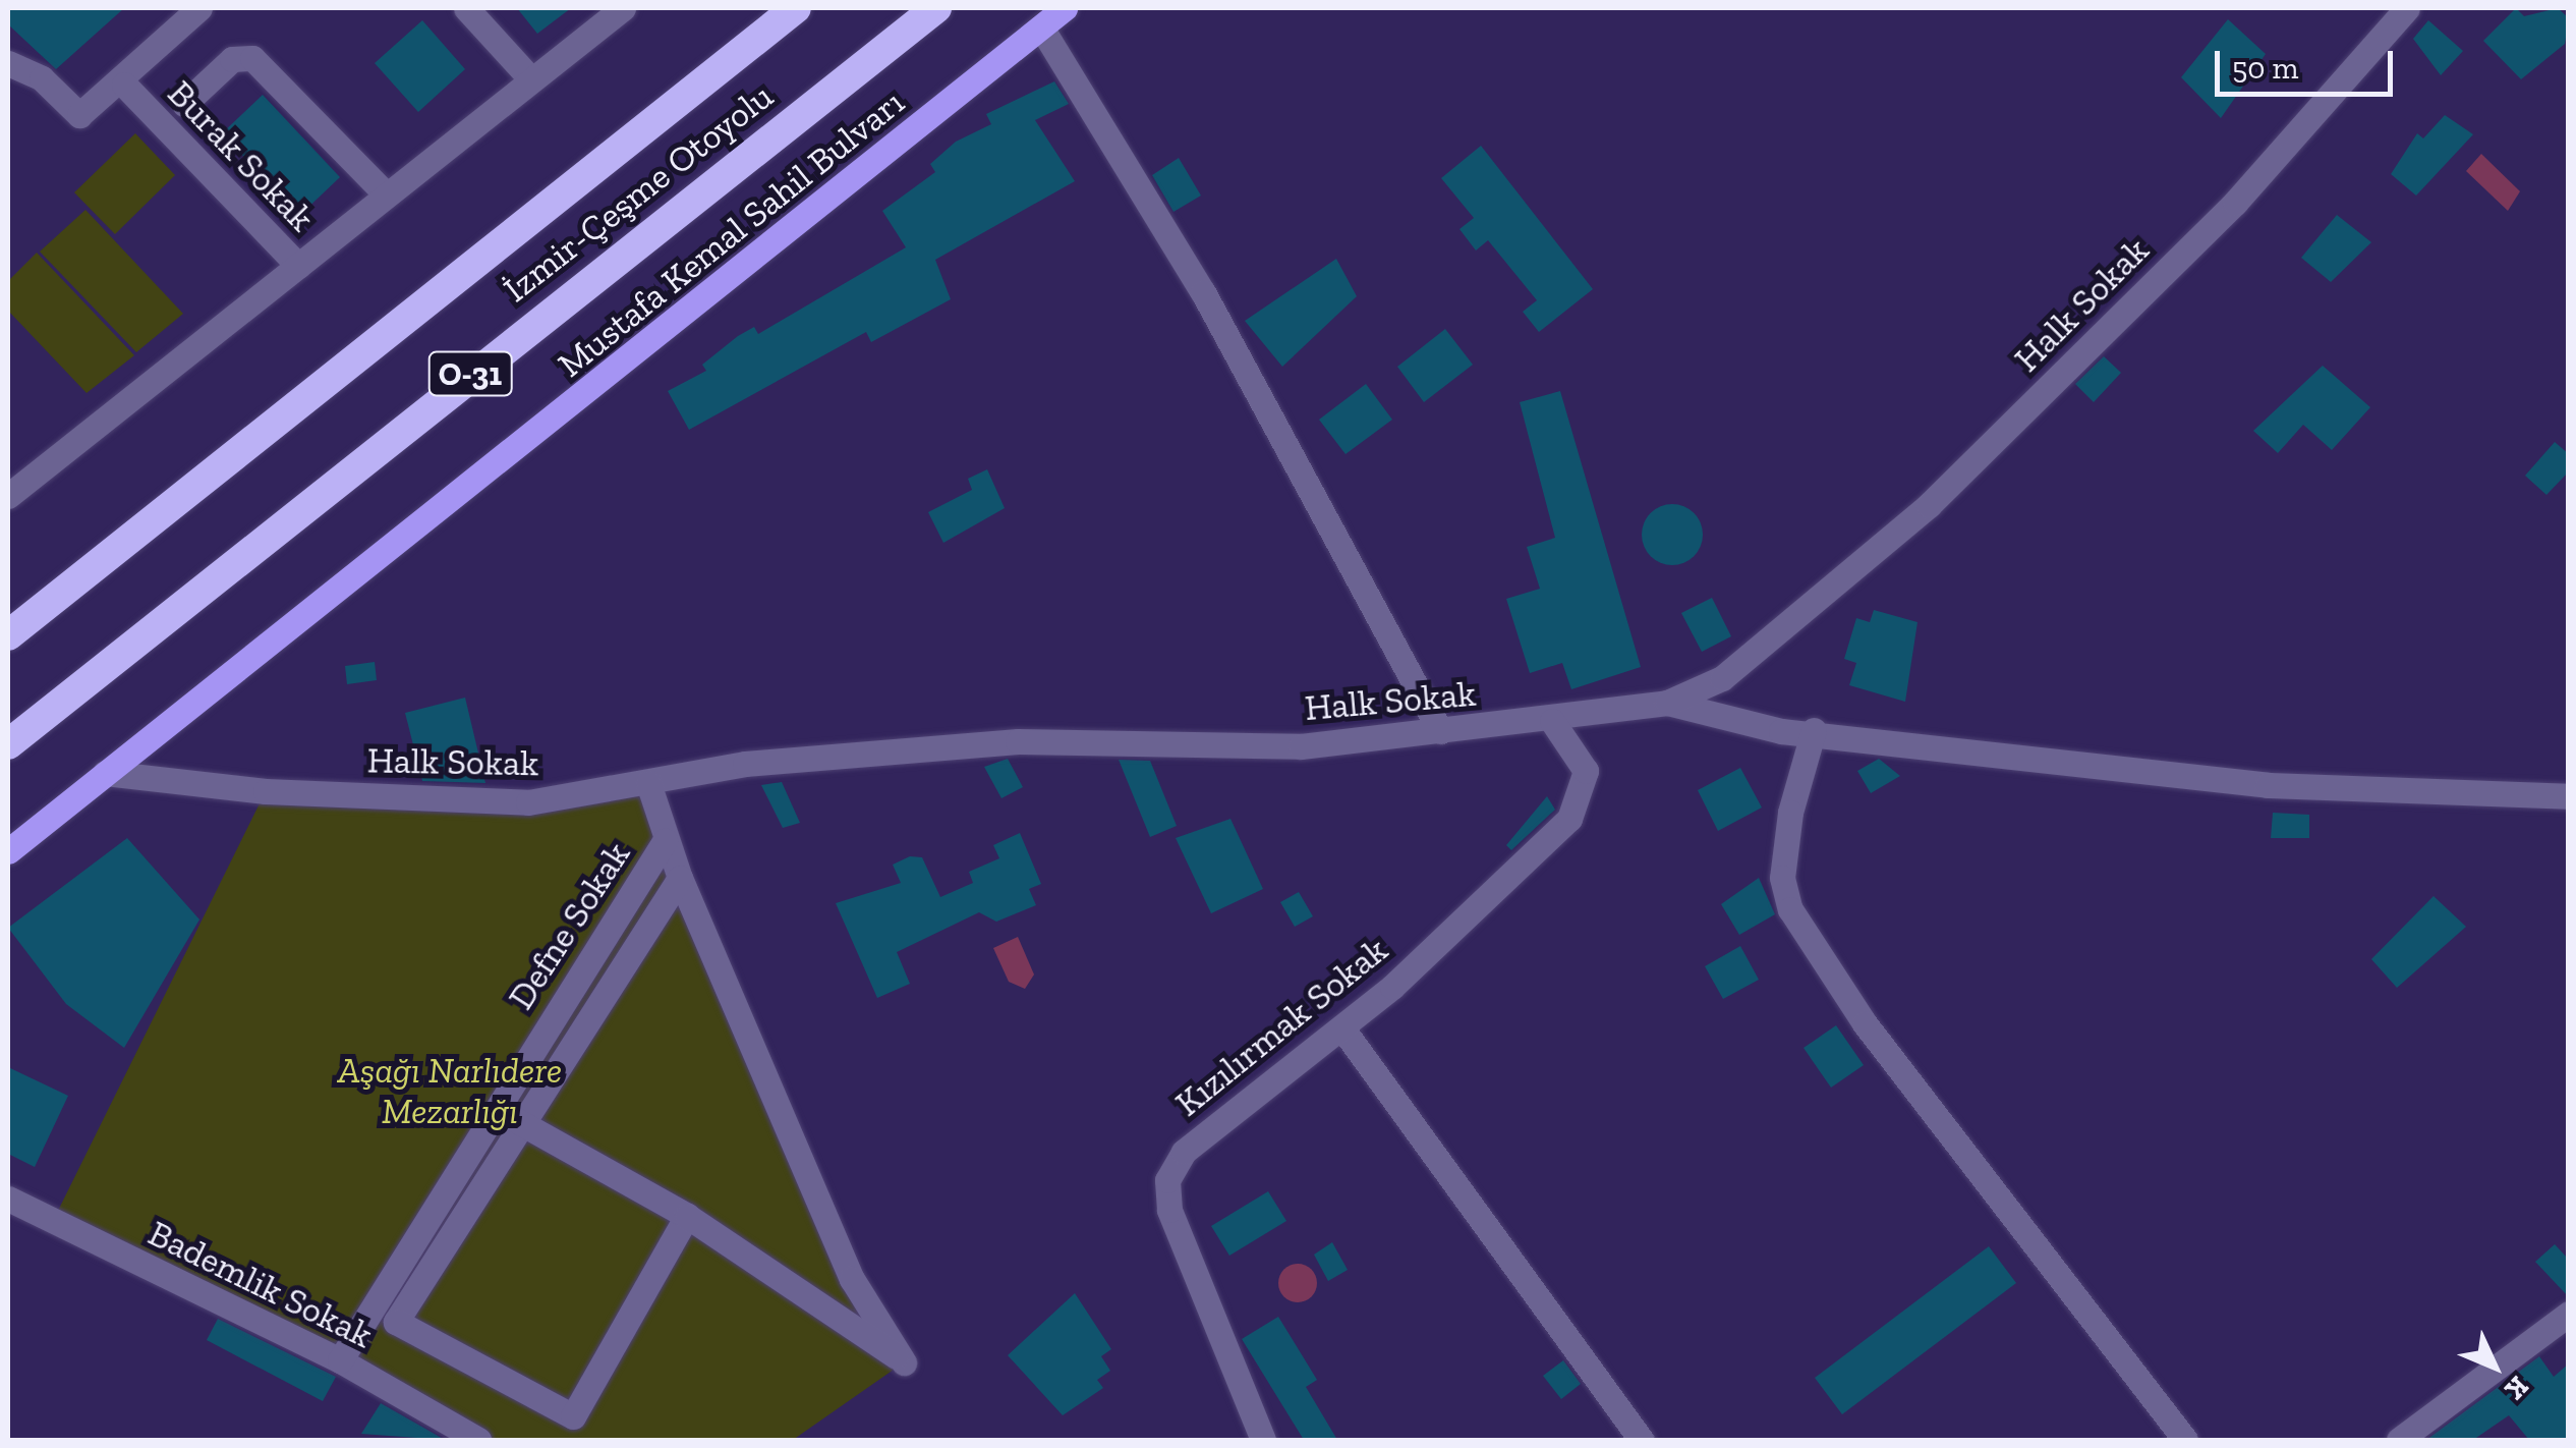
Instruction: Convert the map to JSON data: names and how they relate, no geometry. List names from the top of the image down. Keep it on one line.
{"streets":{"highway":["İzmir-Çeşme Otoyolu","O-31"],"main road":["Mustafa Kemal Sahil Bulvarı"],"street":["Burak Sokak","Halk Sokak","Defne Sokak","Kızılırmak Sokak","Bademlik Sokak"]},"crossings":[["Mustafa Kemal Sahil Bulvarı","Halk Sokak"],["Halk Sokak","Kızılırmak Sokak"],["Defne Sokak","Bademlik Sokak"]],"parks":["Aşağı Narlıdere Mezarlığı"],"scale_bar":"50 m","north":"bottom right"}
